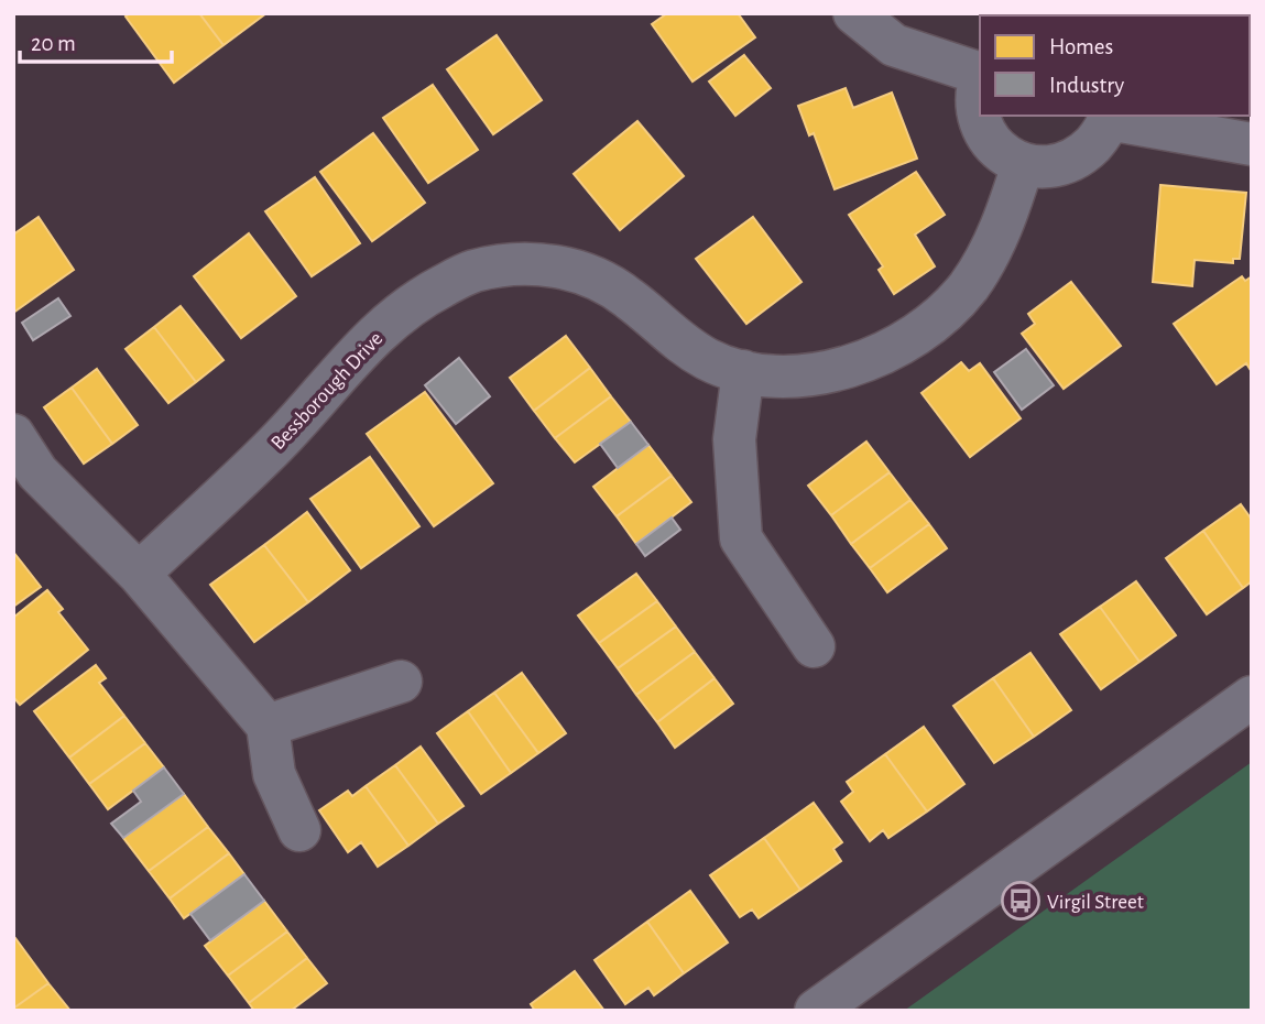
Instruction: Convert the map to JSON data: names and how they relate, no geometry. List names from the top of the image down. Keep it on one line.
{"streets":{"street":["Bessborough Drive"]},"places":{"bus stop":["Virgil Street"]},"legend":["Homes","Industry"],"scale_bar":"20 m"}
